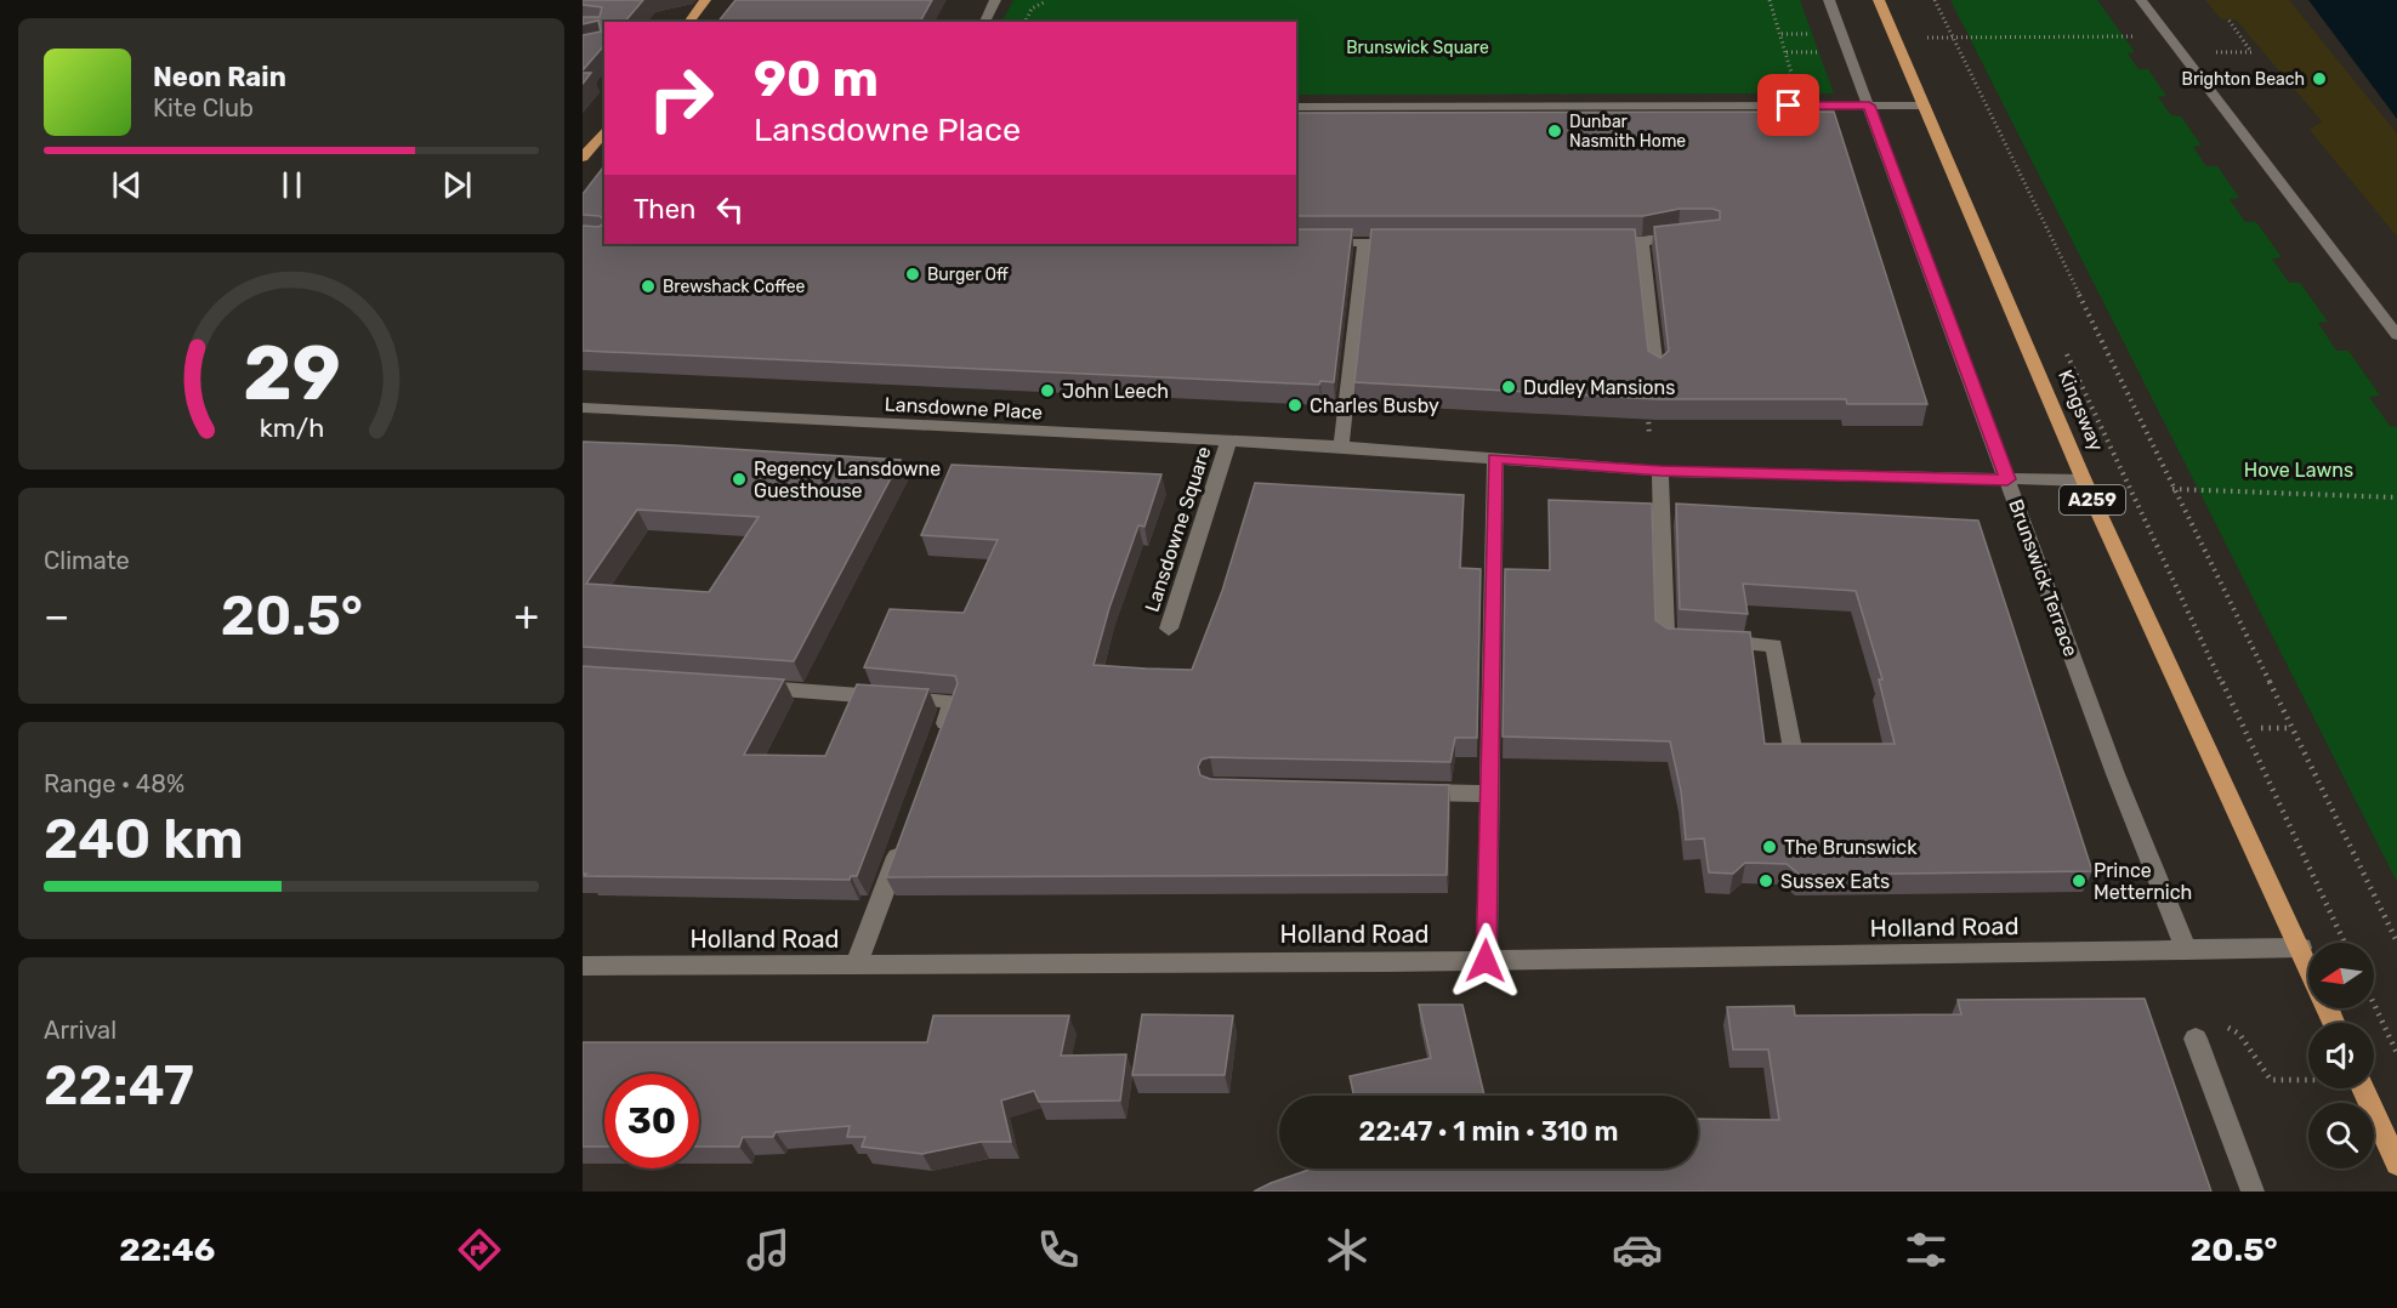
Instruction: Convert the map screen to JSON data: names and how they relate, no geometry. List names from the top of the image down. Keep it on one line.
{"streets":{"main road":["Kingsway","A259"],"street":["Lansdowne Place","Lansdowne Square","Brunswick Terrace","Holland Road"]},"crossings":[["Lansdowne Place","Kingsway"],["Lansdowne Place","Lansdowne Square"],["Lansdowne Place","Brunswick Terrace"],["Kingsway","Holland Road"],["Brunswick Terrace","Holland Road"]],"parks":["Brunswick Square","Hove Lawns"],"places":["Brighton Beach","Dunbar Nasmith Home","Burger Off","Brewshack Coffee","Dudley Mansions","John Leech","Charles Busby","Regency Lansdowne Guesthouse","The Brunswick","Sussex Eats","Prince Metternich"],"north":"left","page":{"turn":["90 m","Lansdowne Place"],"song":["Neon Rain","Kite Club"],"then":"Then","tile":["Climate",["Range · 48%","240 km"],["Arrival","22:47"]],"heat":["−","20.5°","+"],"limit":"30","trip":"22:47 · 1 min · 310 m","tabs":["22:46","20.5°"],"gauge":["29","km/h"]}}
